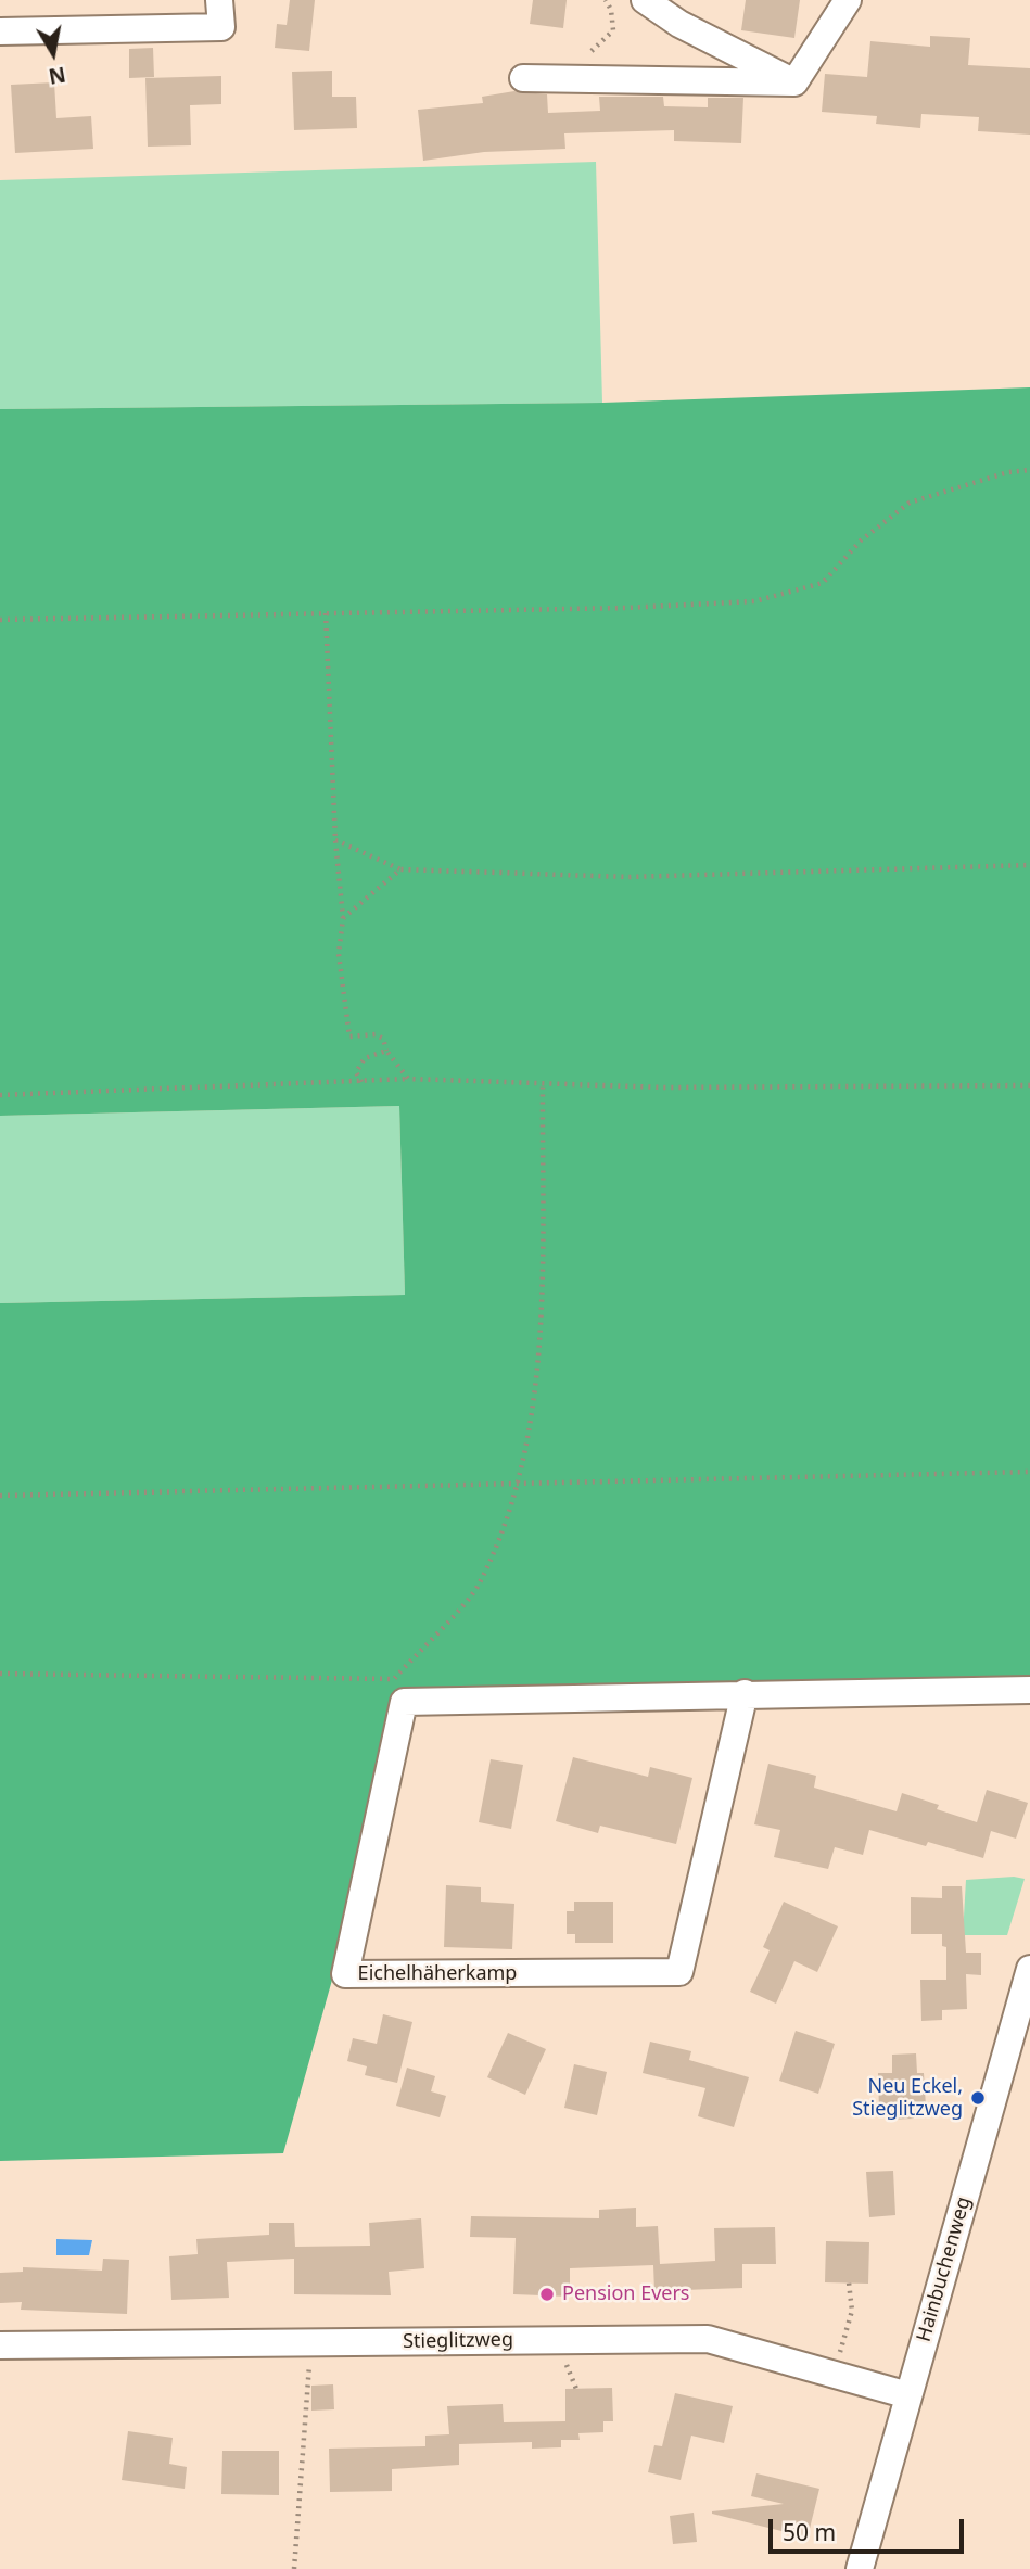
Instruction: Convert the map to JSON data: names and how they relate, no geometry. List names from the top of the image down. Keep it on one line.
{"streets":{"street":["Eichelhäherkamp","Hainbuchenweg","Stieglitzweg"]},"crossings":[["Hainbuchenweg","Stieglitzweg"]],"places":["Neu Eckel, Stieglitzweg","Pension Evers"],"scale_bar":"50 m","north":"bottom"}
